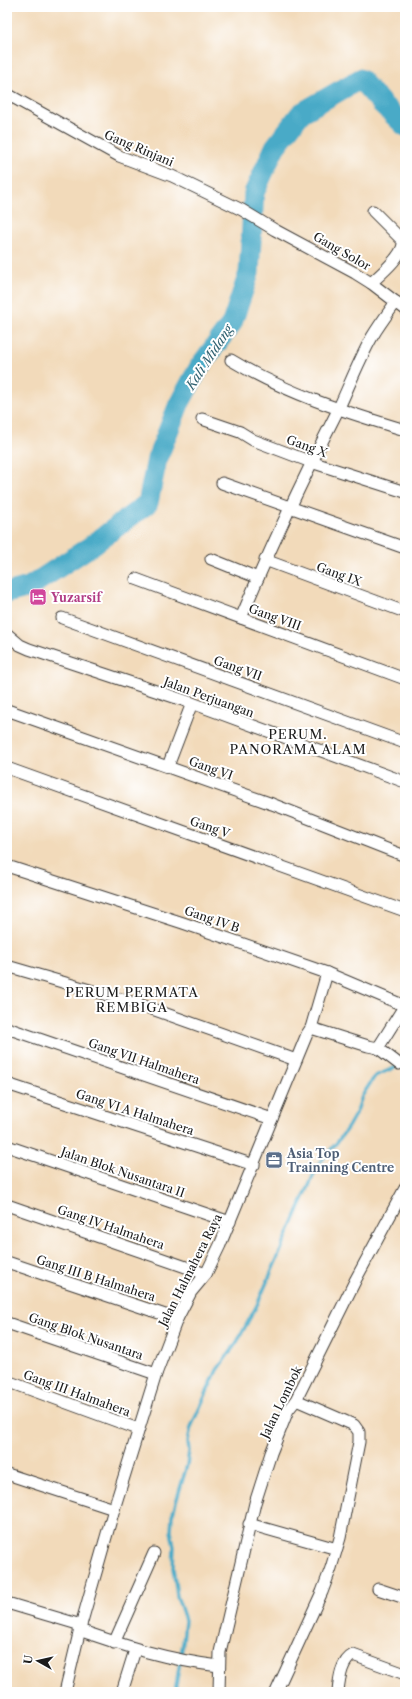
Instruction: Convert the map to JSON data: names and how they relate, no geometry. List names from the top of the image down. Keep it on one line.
{"streets":{"street":["Gang Rinjani","Gang Solor","Gang X","Gang IX","Gang VIII","Gang VII","Jalan Perjuangan","Gang VI","Gang V","Gang IV B","Gang VII Halmahera","Gang VI A Halmahera","Jalan Blok Nusantara II","Gang IV Halmahera","Jalan Halmahera Raya","Gang III B Halmahera","Gang Blok Nusantara","Gang III Halmahera","Jalan Lombok"]},"crossings":[["Gang Rinjani","Gang Solor"],["Gang IV B","Jalan Halmahera Raya"],["Gang VII Halmahera","Jalan Halmahera Raya"],["Gang VI A Halmahera","Jalan Halmahera Raya"],["Jalan Blok Nusantara II","Jalan Halmahera Raya"],["Gang IV Halmahera","Jalan Halmahera Raya"],["Jalan Halmahera Raya","Gang III B Halmahera"],["Jalan Halmahera Raya","Gang Blok Nusantara"],["Jalan Halmahera Raya","Gang III Halmahera"]],"districts":["PERUM. PANORAMA ALAM","PERUM PERMATA REMBIGA"],"water":["Kali Midang"],"places":{"hotel":["Yuzarsif"],"office":["Asia Top Trainning Centre"]},"north":"left"}
